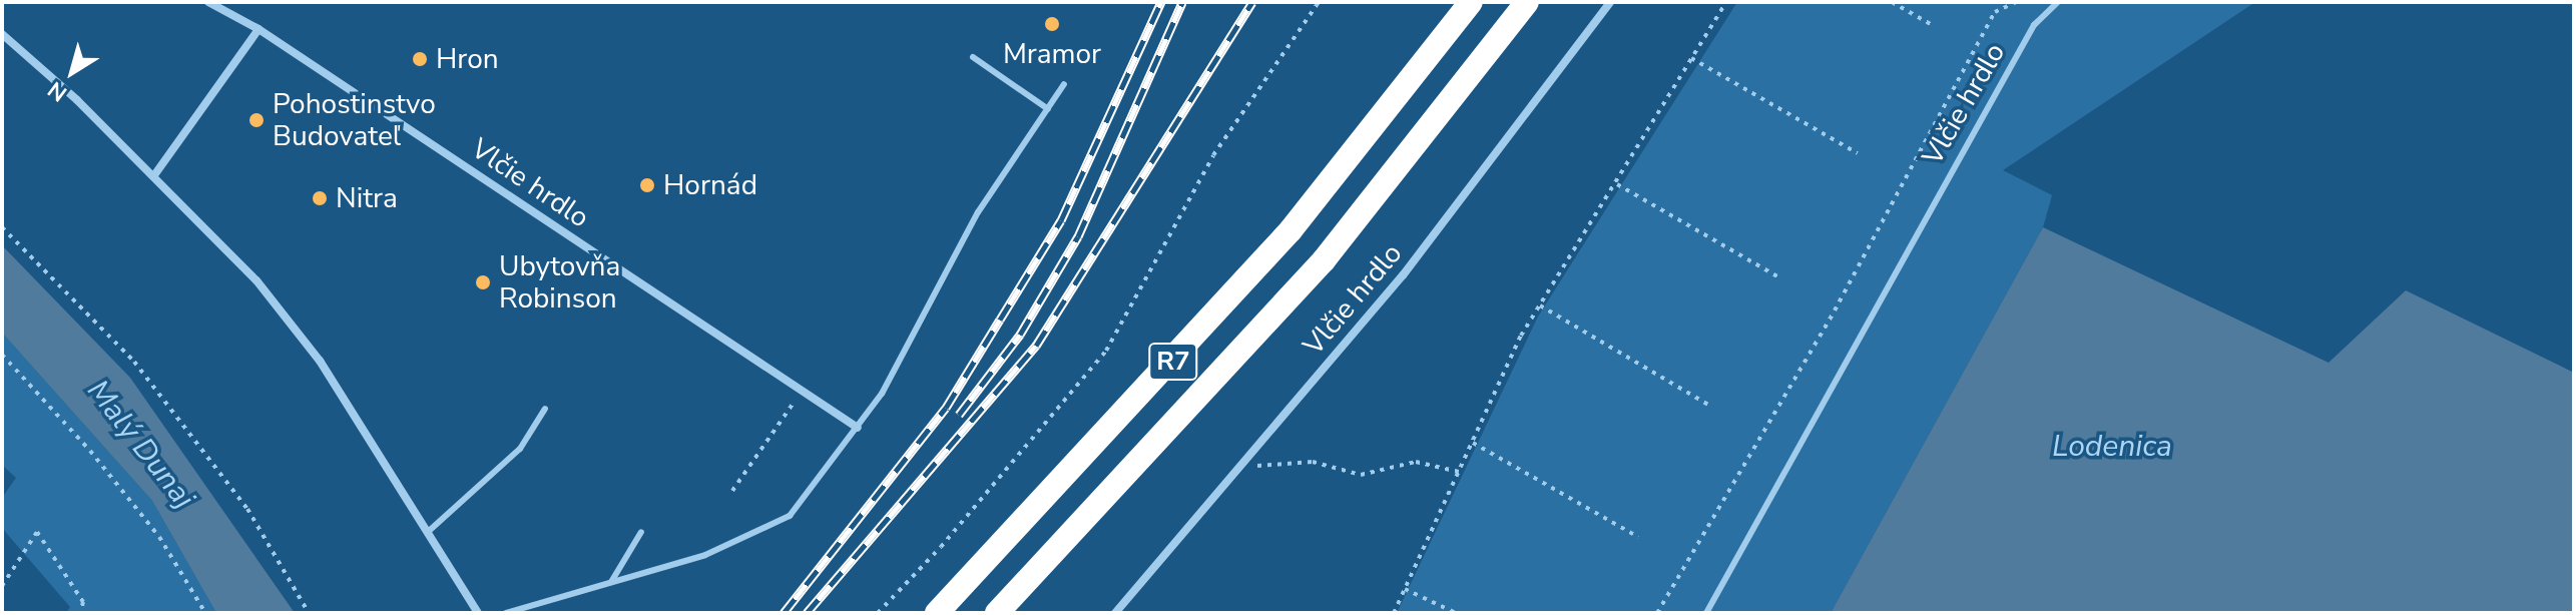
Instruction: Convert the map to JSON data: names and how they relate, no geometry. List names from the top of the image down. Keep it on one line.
{"streets":{"highway":["R7"],"street":["Vlčie hrdlo"]},"water":["Malý Dunaj","Lodenica"],"places":["Mramor","Hron","Pohostinstvo Budovateľ","Hornád","Nitra","Ubytovňa Robinson"],"north":"bottom left"}
